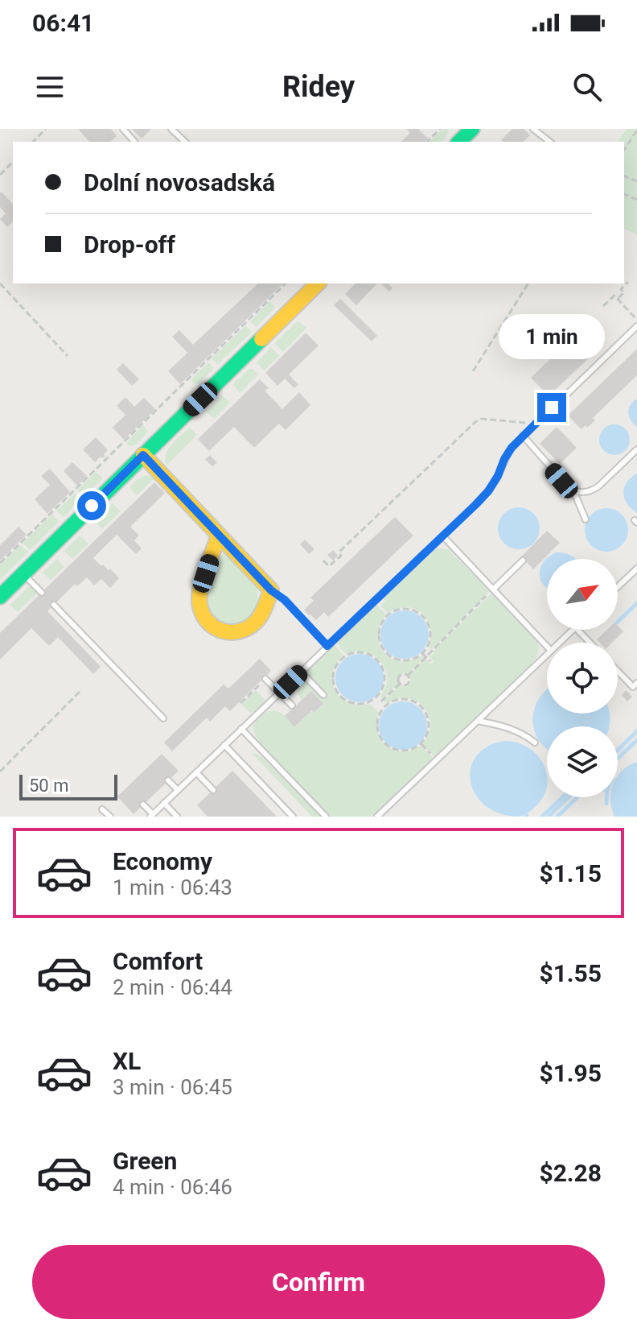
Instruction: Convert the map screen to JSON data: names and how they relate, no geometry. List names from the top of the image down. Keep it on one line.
{"scale_bar":"50 m","north":"top right","page":{"status":"06:41","header":"Ridey","banner":["Dolní novosadská","Drop-off"],"bubble":"1 min","scale":"50 m","list":[{"name":"Economy","note":"1 min · 06:43","value":"$1.15"},{"name":"Comfort","note":"2 min · 06:44","value":"$1.55"},{"name":"XL","note":"3 min · 06:45","value":"$1.95"},{"name":"Green","note":"4 min · 06:46","value":"$2.28"}],"buttons":"Confirm"}}
